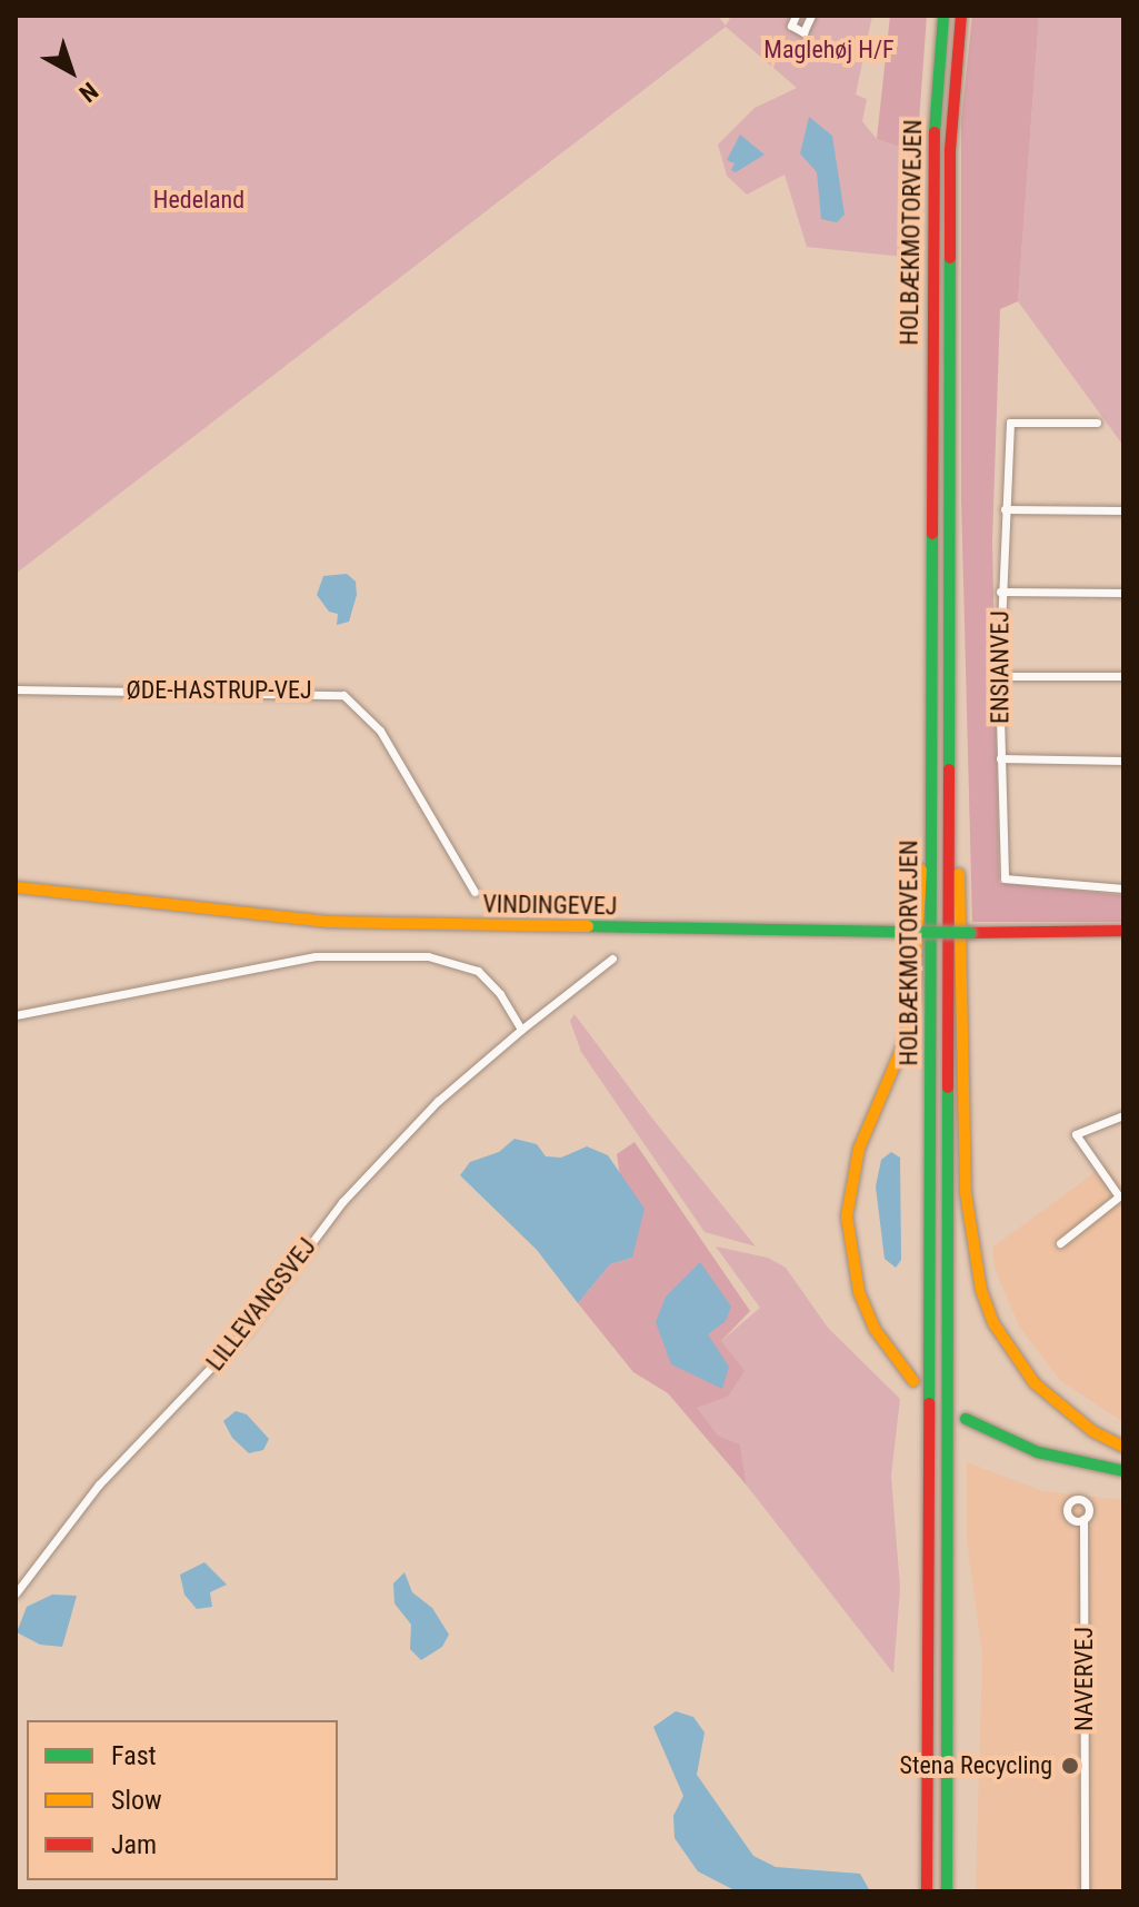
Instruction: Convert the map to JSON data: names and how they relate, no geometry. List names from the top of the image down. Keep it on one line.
{"streets":{"main road":["HOLBÆKMOTORVEJEN","VINDINGEVEJ"],"street":["ENSIANVEJ","ØDE-HASTRUP-VEJ","LILLEVANGSVEJ","NAVERVEJ"]},"parks":["Maglehøj H/F","Hedeland"],"places":["Stena Recycling"],"legend":["Fast","Slow","Jam"],"north":"bottom right"}
